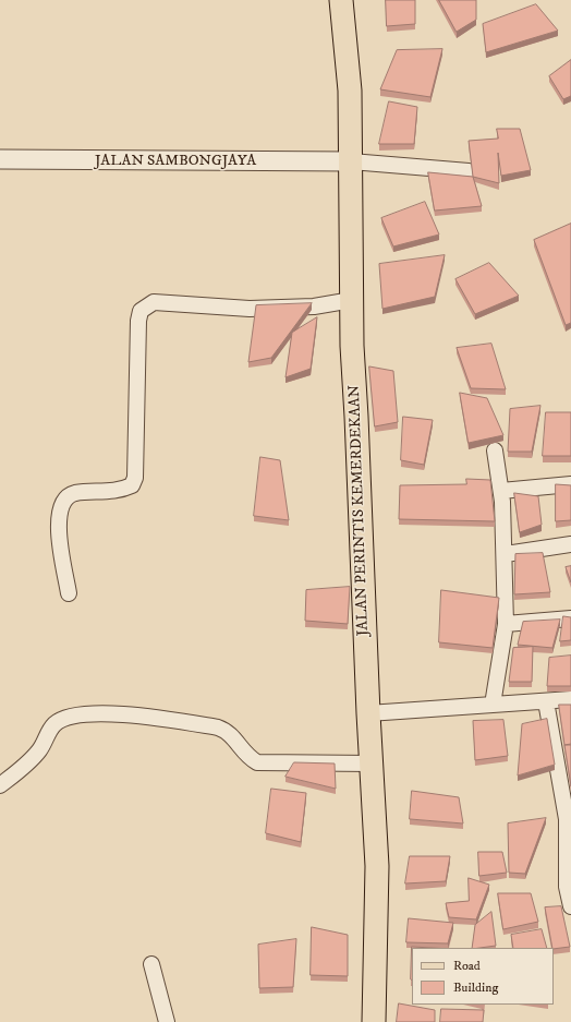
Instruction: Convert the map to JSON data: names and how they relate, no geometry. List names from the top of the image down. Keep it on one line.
{"streets":{"main road":["JALAN PERINTIS KEMERDEKAAN"],"street":["JALAN SAMBONGJAYA"]},"crossings":[["JALAN SAMBONGJAYA","JALAN PERINTIS KEMERDEKAAN"]],"legend":["Road","Building"]}
